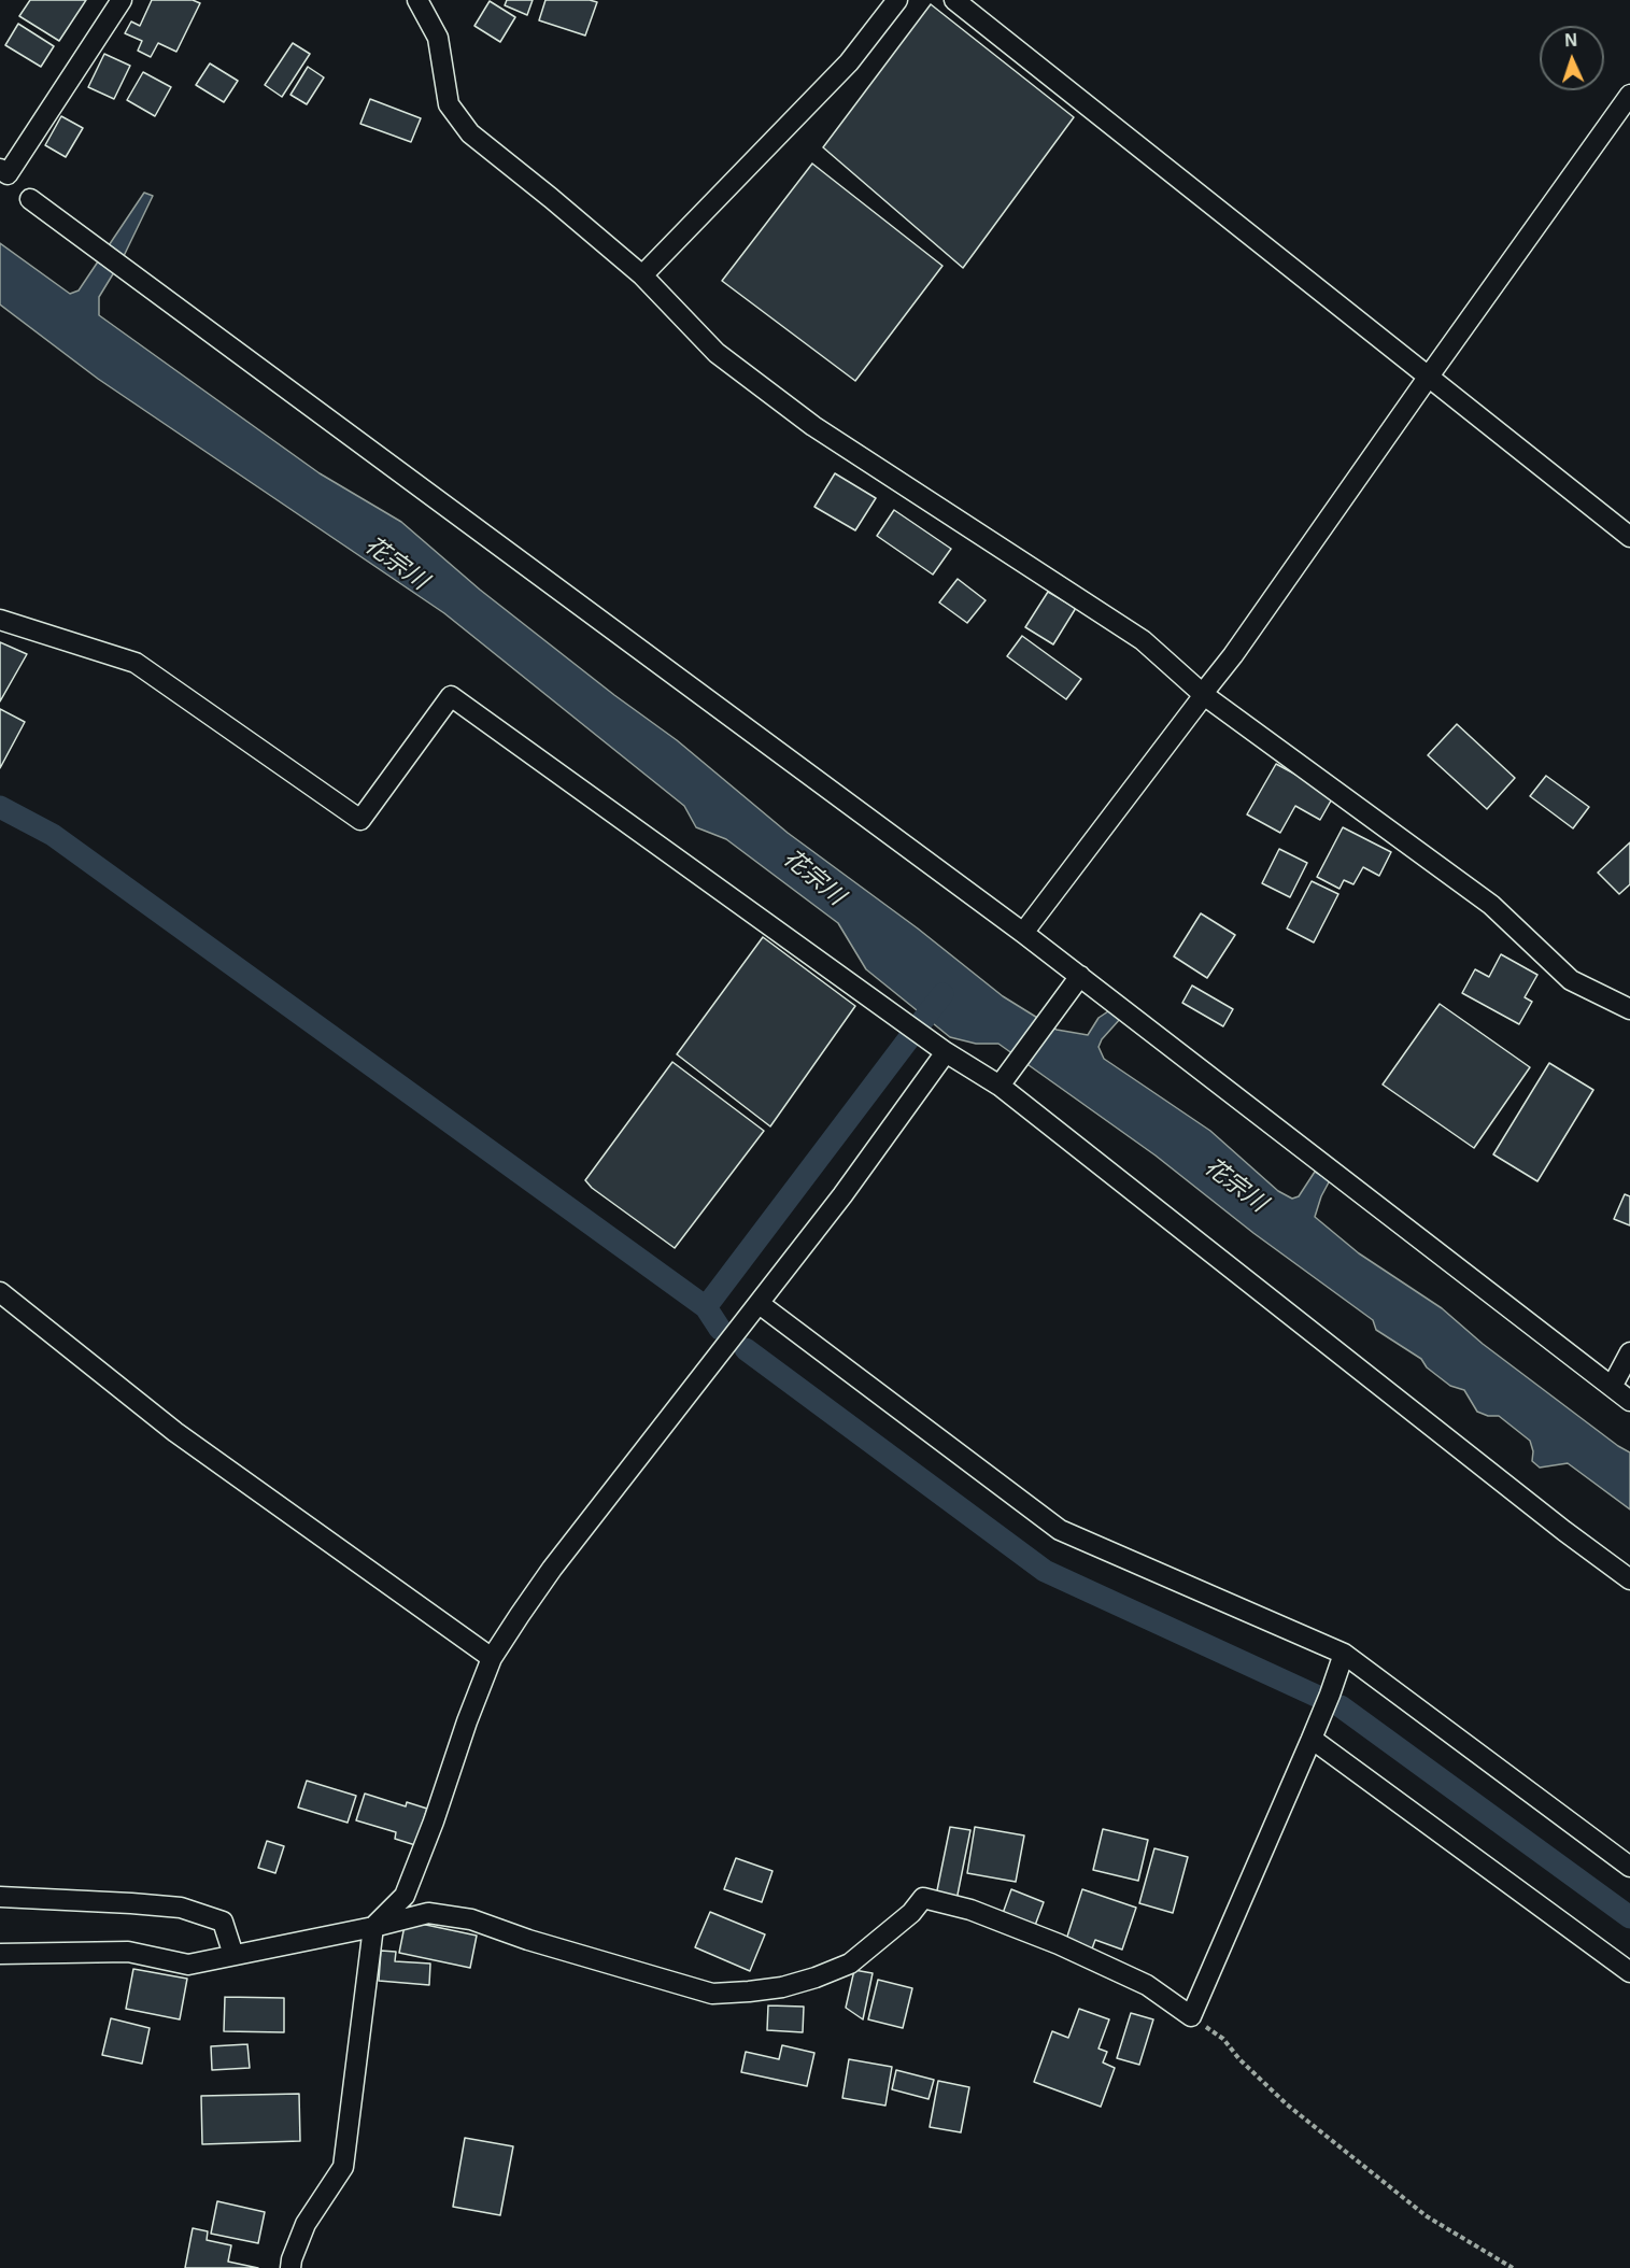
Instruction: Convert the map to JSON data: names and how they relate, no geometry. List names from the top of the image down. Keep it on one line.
{"water":["花宗川"],"north":"top"}
